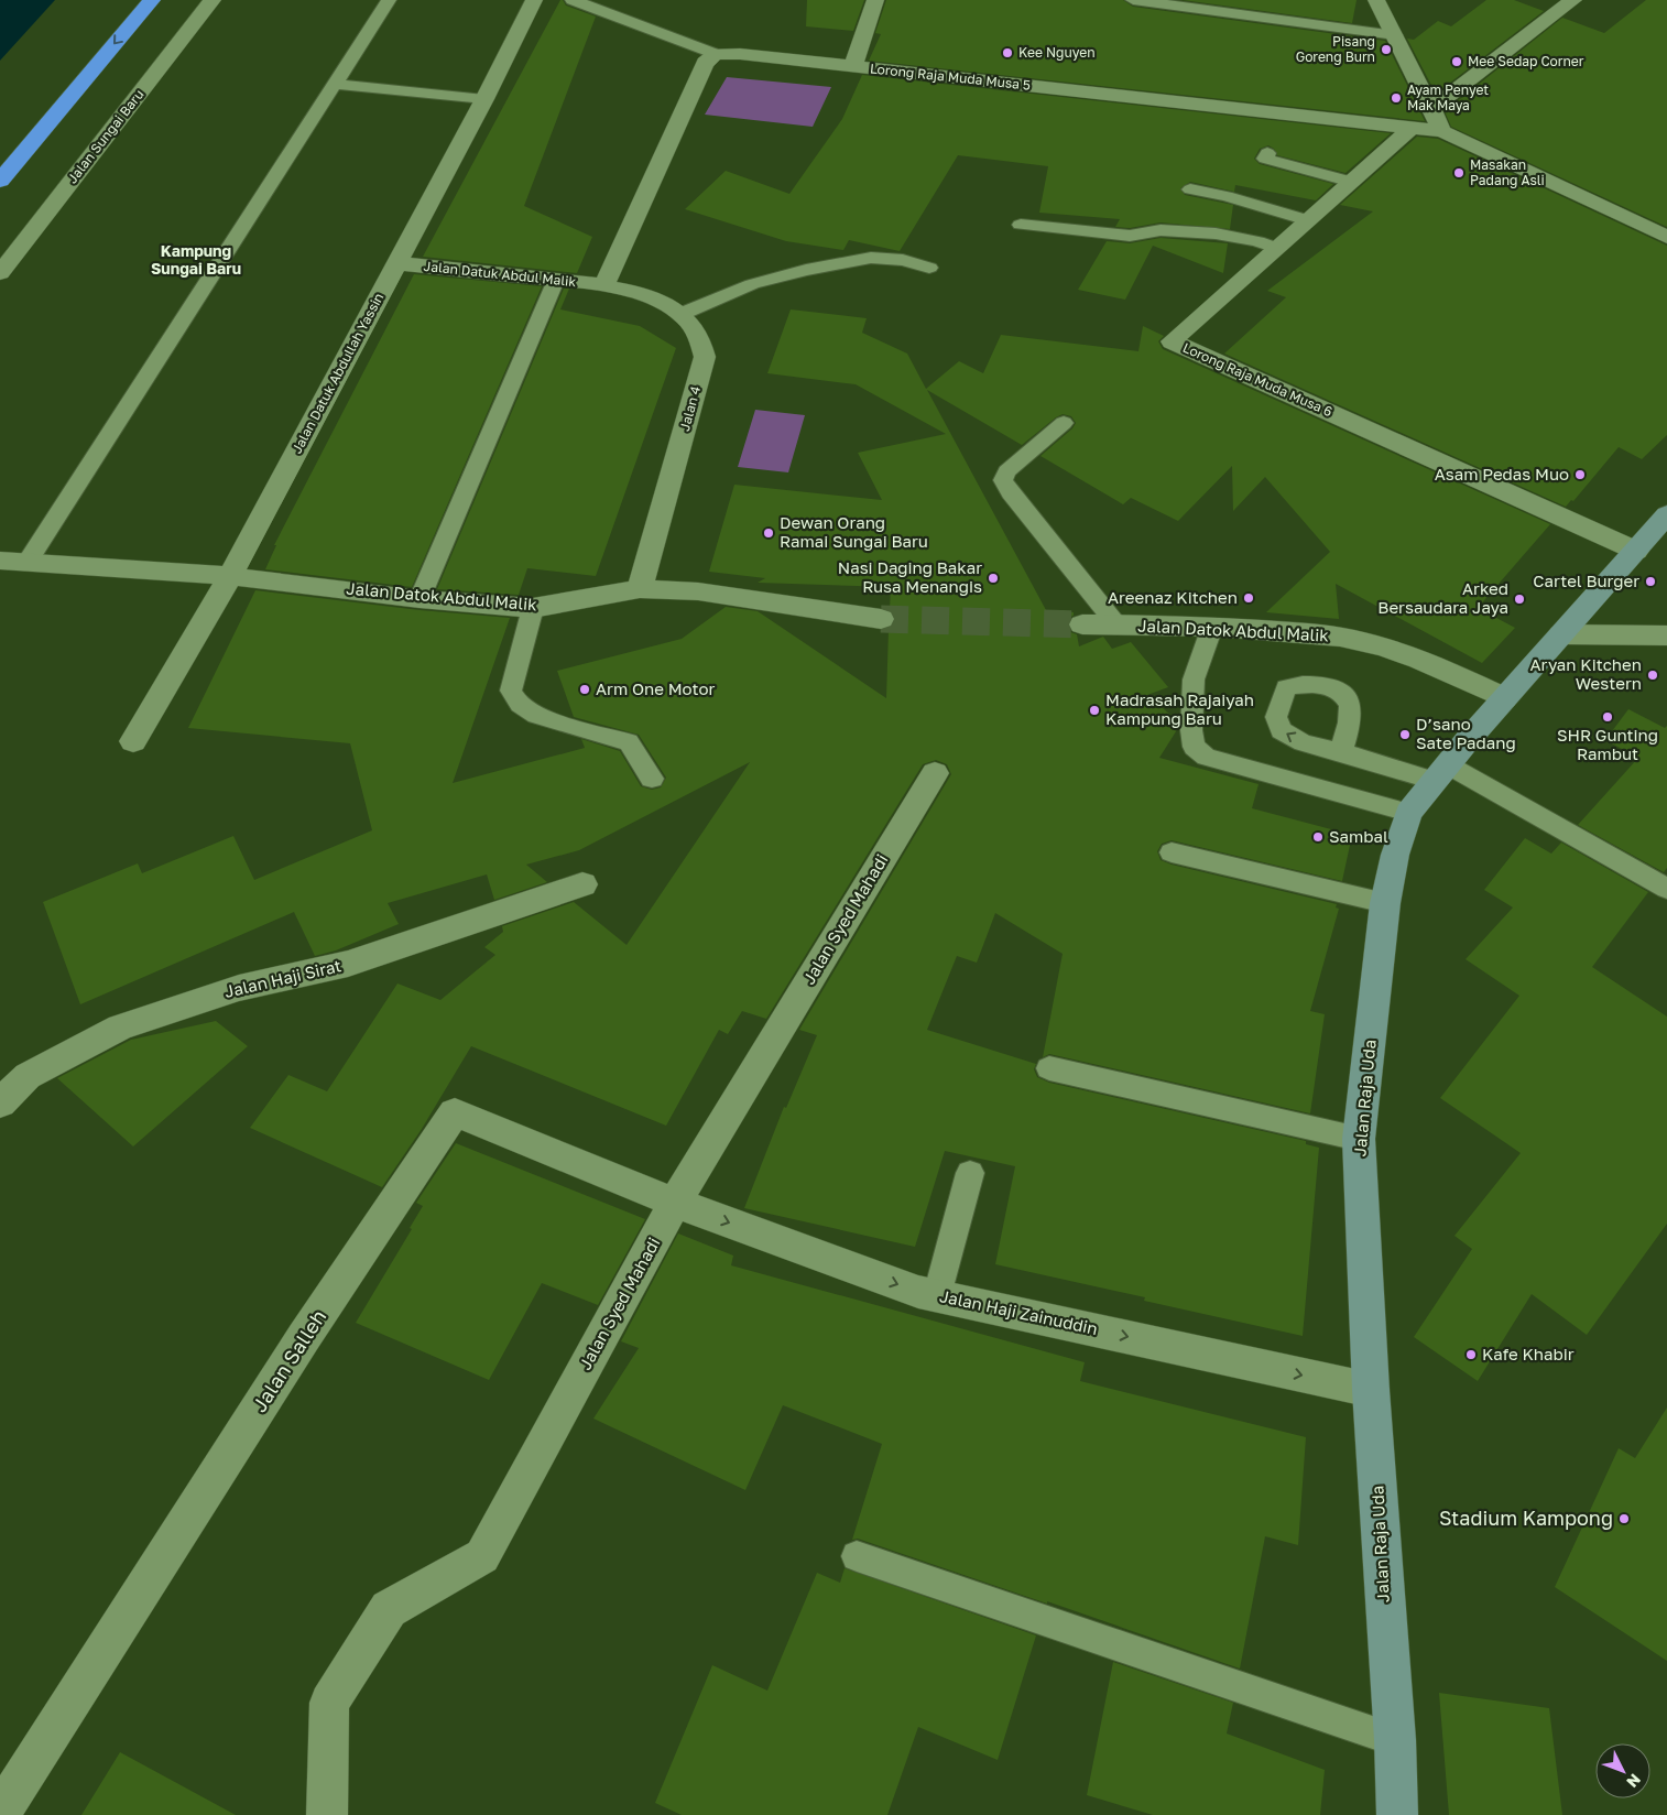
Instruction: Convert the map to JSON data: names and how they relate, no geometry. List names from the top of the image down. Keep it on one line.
{"streets":{"street":["Lorong Raja Muda Musa 5","Jalan Sungai Baru","Jalan Datuk Abdul Malik","Jalan Datuk Abdullah Yassin","Lorong Raja Muda Musa 6","Jalan 4","Jalan Datok Abdul Malik","Jalan Syed Mahadi","Jalan Haji Sirat","Jalan Raja Uda","Jalan Haji Zainuddin","Jalan Salleh"]},"crossings":[["Lorong Raja Muda Musa 5","Lorong Raja Muda Musa 6"],["Jalan Datuk Abdul Malik","Jalan Datuk Abdullah Yassin"],["Jalan Datuk Abdul Malik","Jalan 4"],["Jalan Datuk Abdullah Yassin","Jalan Datok Abdul Malik"],["Lorong Raja Muda Musa 6","Jalan Raja Uda"],["Jalan 4","Jalan Datok Abdul Malik"],["Jalan Datok Abdul Malik","Jalan Raja Uda"],["Jalan Syed Mahadi","Jalan Haji Zainuddin"],["Jalan Syed Mahadi","Jalan Salleh"],["Jalan Raja Uda","Jalan Haji Zainuddin"],["Jalan Haji Zainuddin","Jalan Salleh"]],"one_way":["Jalan Haji Zainuddin"],"districts":["Kampung Sungai Baru"],"places":["Pisang Goreng Burn","Kee Nguyen","Mee Sedap Corner","Ayam Penyet Mak Maya","Masakan Padang Asli","Asam Pedas Muo","Dewan Orang Ramai Sungai Baru","Nasi Daging Bakar Rusa Menangis","Cartel Burger","Areenaz Kitchen","Arked Bersaudara Jaya","Aryan Kitchen Western","Arm One Motor","Madrasah Rajaiyah Kampung Baru","SHR Gunting Rambut","D’sano Sate Padang","Sambal","Kafe Khabir","Stadium Kampong"],"north":"bottom right"}
